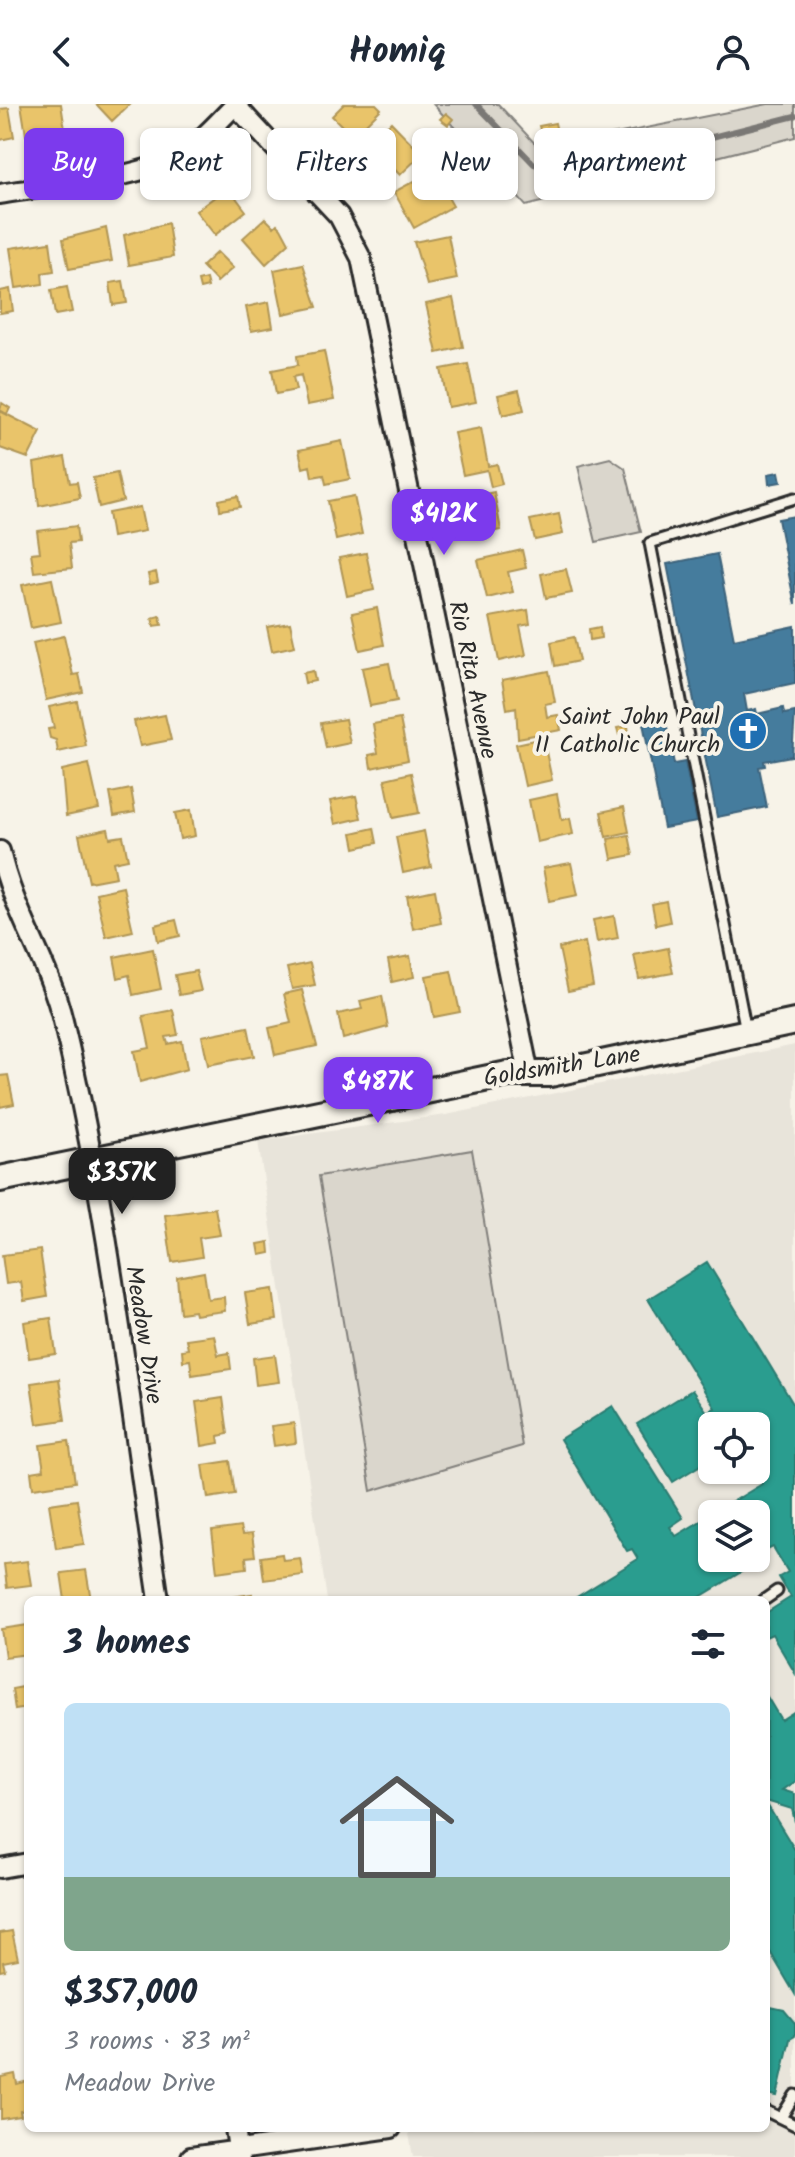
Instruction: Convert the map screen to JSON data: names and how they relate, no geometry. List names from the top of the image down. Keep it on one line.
{"streets":{"street":["Rio Rita Avenue","Goldsmith Lane","Meadow Drive"]},"crossings":[["Rio Rita Avenue","Goldsmith Lane"],["Goldsmith Lane","Meadow Drive"]],"places":{"church":["Saint John Paul II Catholic Church"]},"page":{"header":"Homiq","chip":["Buy","Rent","Filters","New","Apartment"],"price":["$412K","$487K","$357K"],"heading":"3 homes","list":[{"name":"$357,000","note":"3 rooms · 83 m² · Meadow Drive"}]}}
